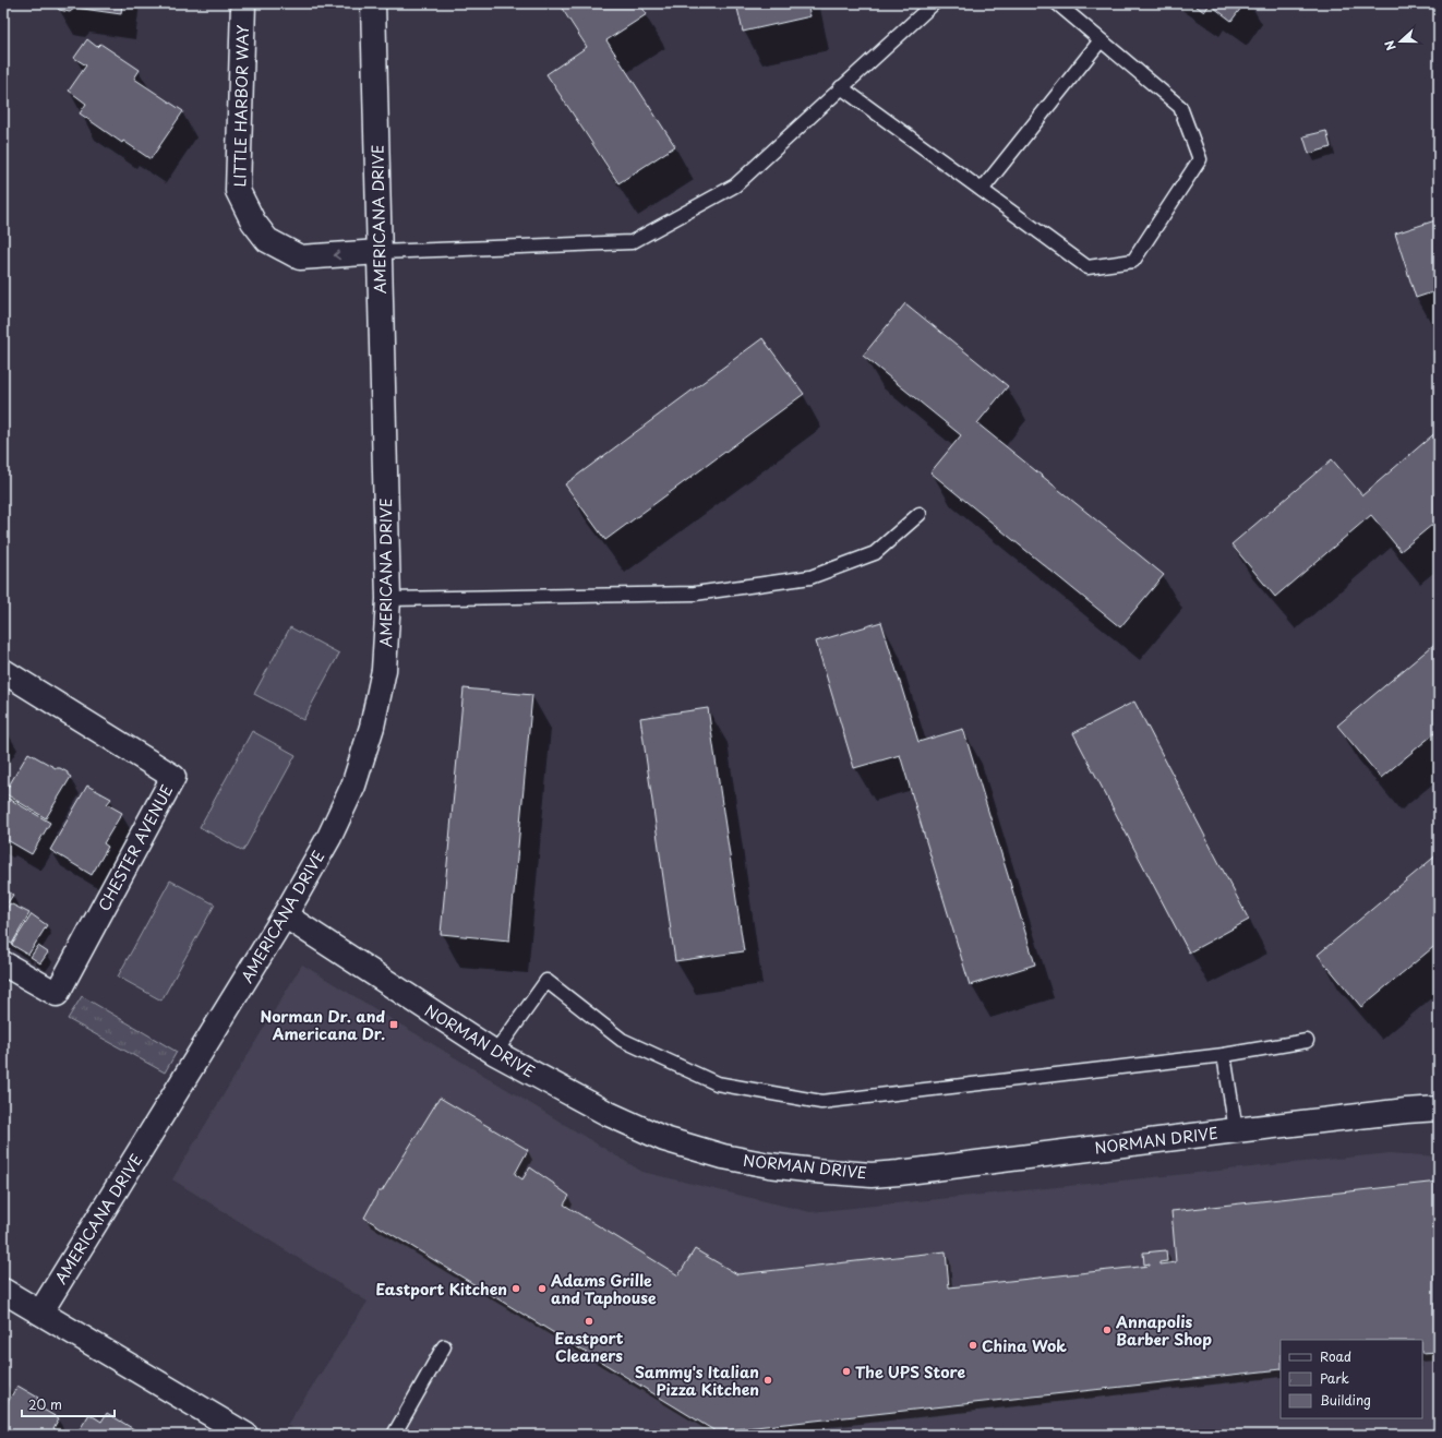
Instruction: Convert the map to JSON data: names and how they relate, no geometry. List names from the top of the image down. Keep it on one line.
{"streets":{"street":["LITTLE HARBOR WAY","AMERICANA DRIVE","CHESTER AVENUE","NORMAN DRIVE"]},"crossings":[["LITTLE HARBOR WAY","AMERICANA DRIVE"],["AMERICANA DRIVE","NORMAN DRIVE"]],"places":{"transit":["Norman Dr. and Americana Dr."],"other":["Eastport Kitchen","Adams Grille and Taphouse","Eastport Cleaners","Annapolis Barber Shop","China Wok","The UPS Store","Sammy's Italian Pizza Kitchen"]},"legend":["Road","Park","Building"],"scale_bar":"20 m","north":"left"}
